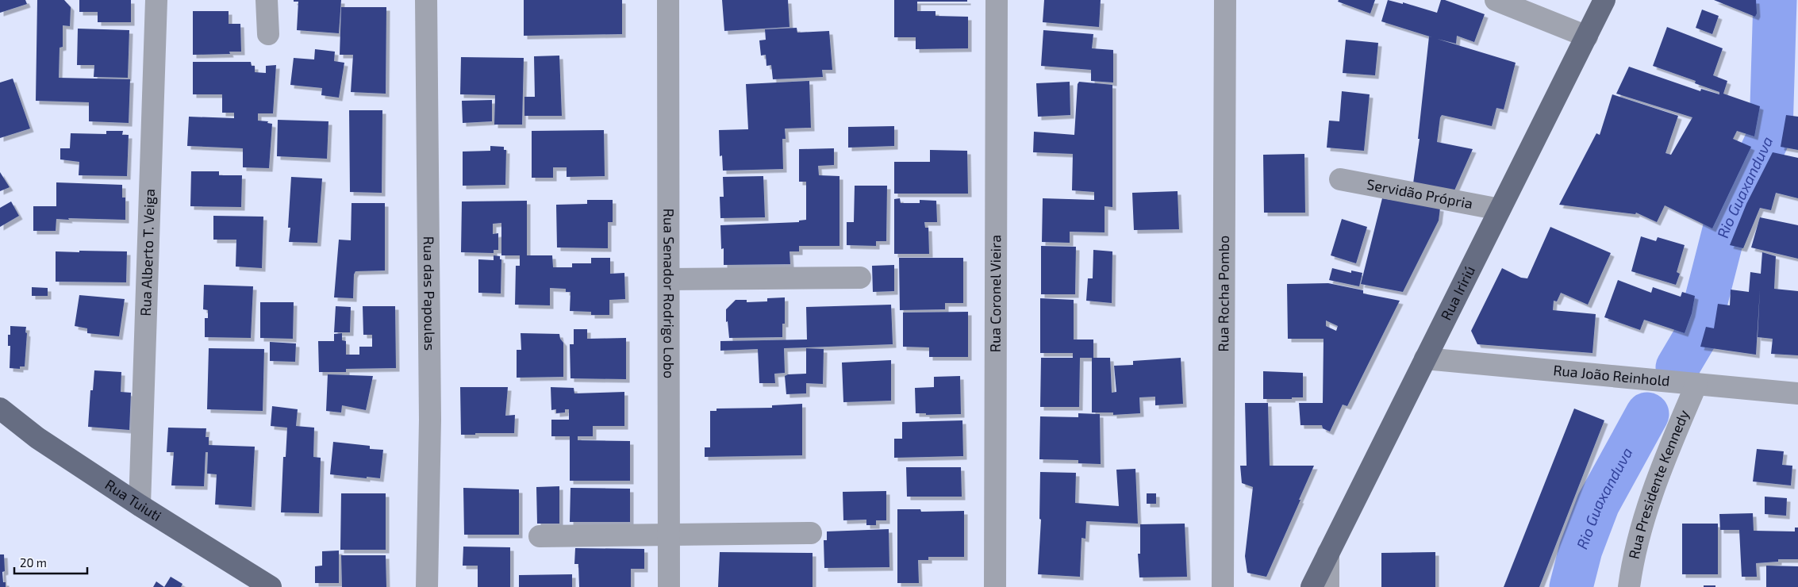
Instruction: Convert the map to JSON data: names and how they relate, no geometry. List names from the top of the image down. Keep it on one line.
{"streets":{"main road":["Rua Iririú","Rua Tuiuti"],"street":["Servidão Própria","Rua Alberto T. Veiga","Rua das Papoulas","Rua Senador Rodrigo Lobo","Rua Coronel Vieira","Rua Rocha Pombo","Rua João Reinhold","Rua Presidente Kennedy"]},"crossings":[["Servidão Própria","Rua Iririú"],["Rua Alberto T. Veiga","Rua Tuiuti"],["Rua Iririú","Rua João Reinhold"],["Rua João Reinhold","Rua Presidente Kennedy"]],"water":["Rio Guaxanduva"],"scale_bar":"20 m"}
